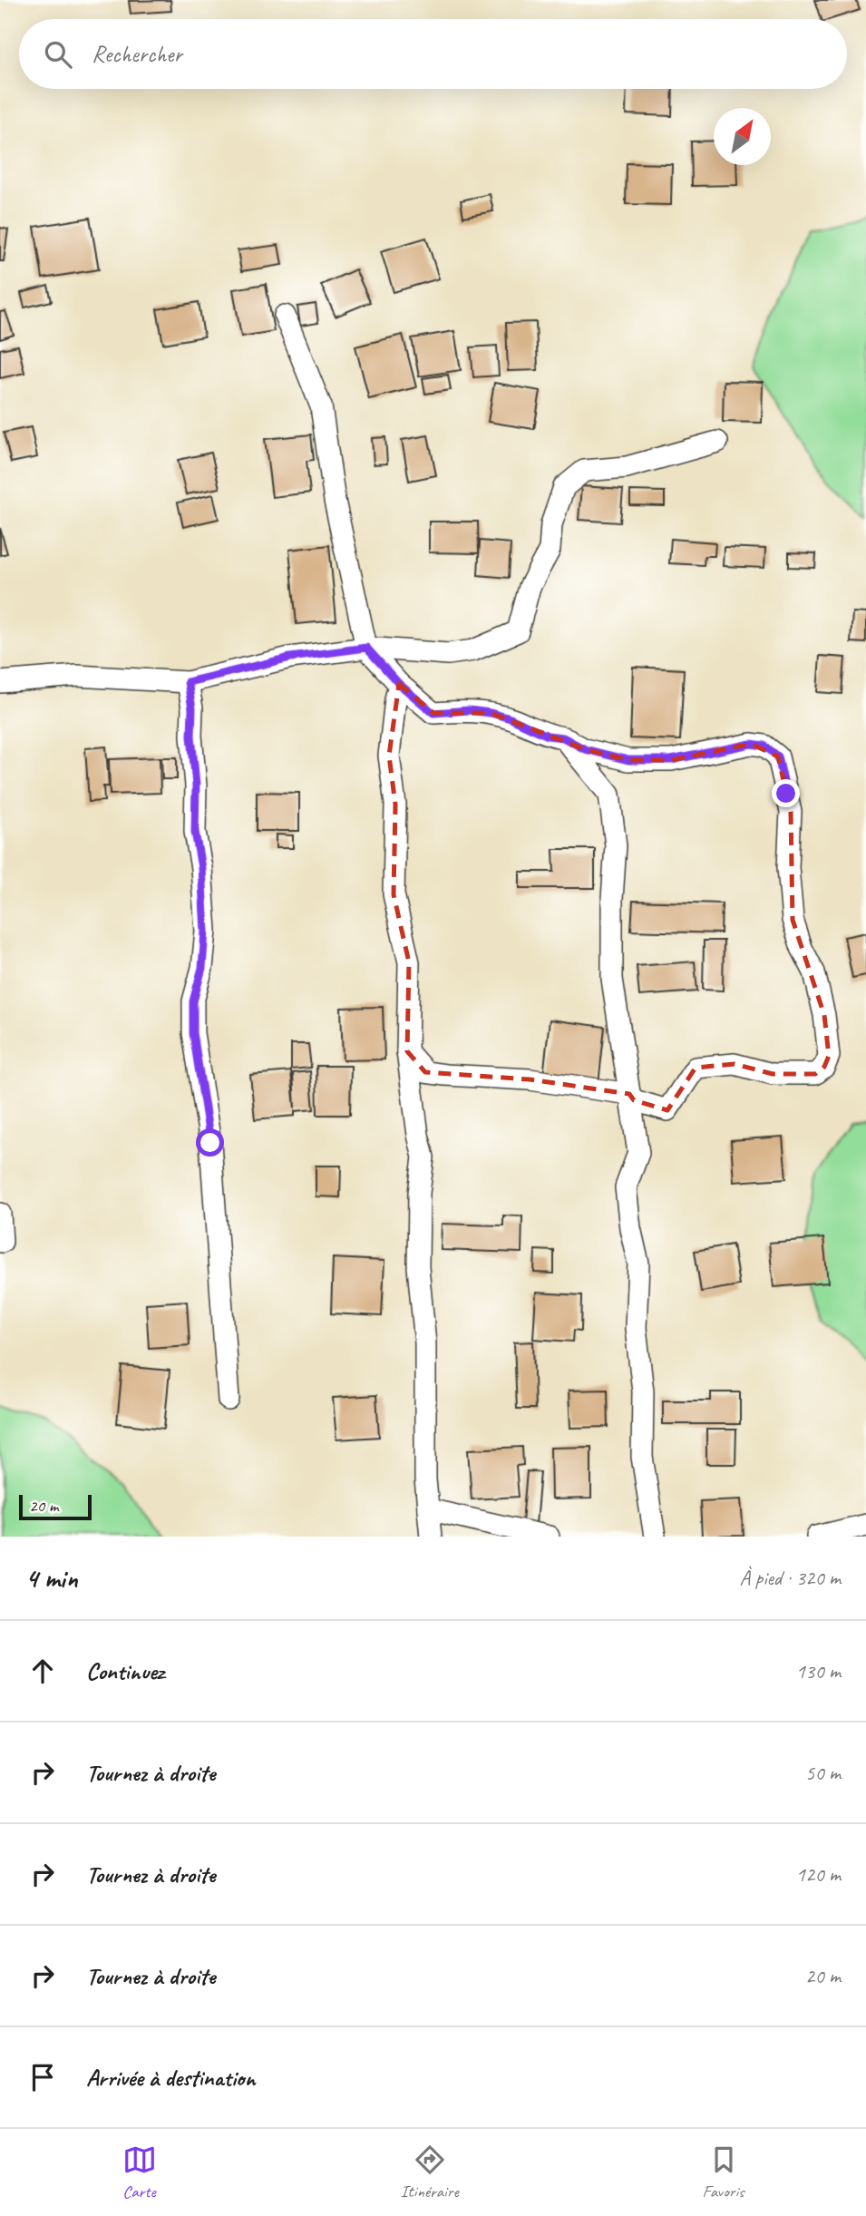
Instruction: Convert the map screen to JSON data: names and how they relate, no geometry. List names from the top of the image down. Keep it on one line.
{"scale_bar":"20 m","north":"top right","page":{"search":"Rechercher","scale":"20 m","heading":["4 min","À pied · 320 m"],"list":[["Continuez","130 m"],["Tournez à droite","50 m"],["Tournez à droite","120 m"],["Tournez à droite","20 m"],"Arrivée à destination"],"nav":["Carte","Itinéraire","Favoris"]}}
